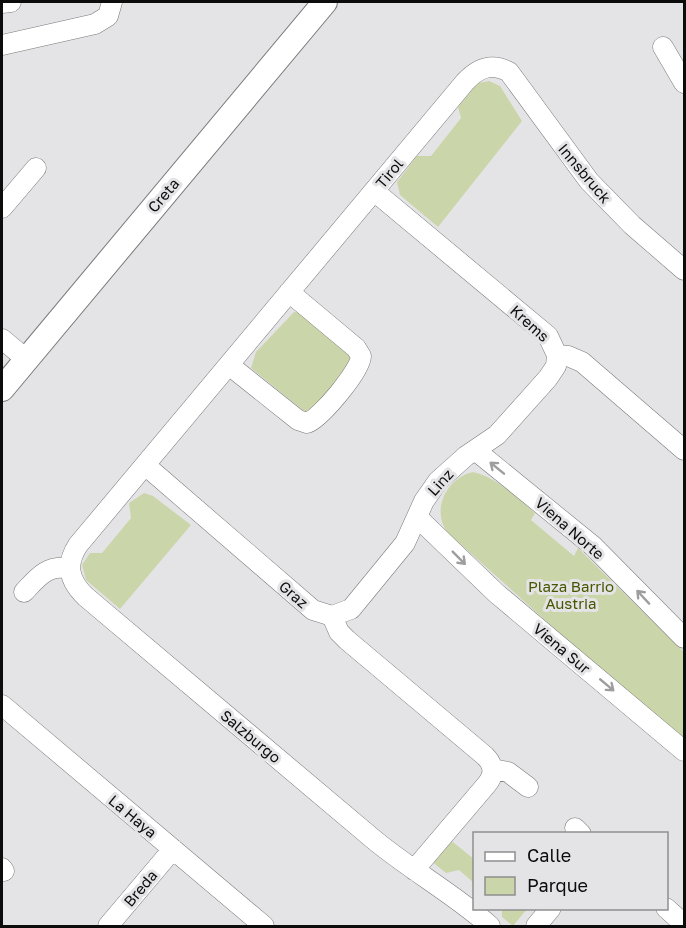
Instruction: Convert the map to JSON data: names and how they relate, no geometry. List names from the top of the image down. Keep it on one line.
{"streets":{"street":["Tirol","Innsbruck","Creta","Krems","Linz","Viena Norte","Graz","Viena Sur","Salzburgo","La Haya","Breda"]},"crossings":[["Tirol","Innsbruck"],["Tirol","Krems"],["Tirol","Graz"],["Tirol","Salzburgo"],["Krems","Linz"],["Linz","Viena Norte"],["Linz","Graz"],["Linz","Viena Sur"],["La Haya","Breda"]],"one_way":["Viena Norte"],"parks":["Plaza Barrio Austria"],"legend":["Calle","Parque"]}
